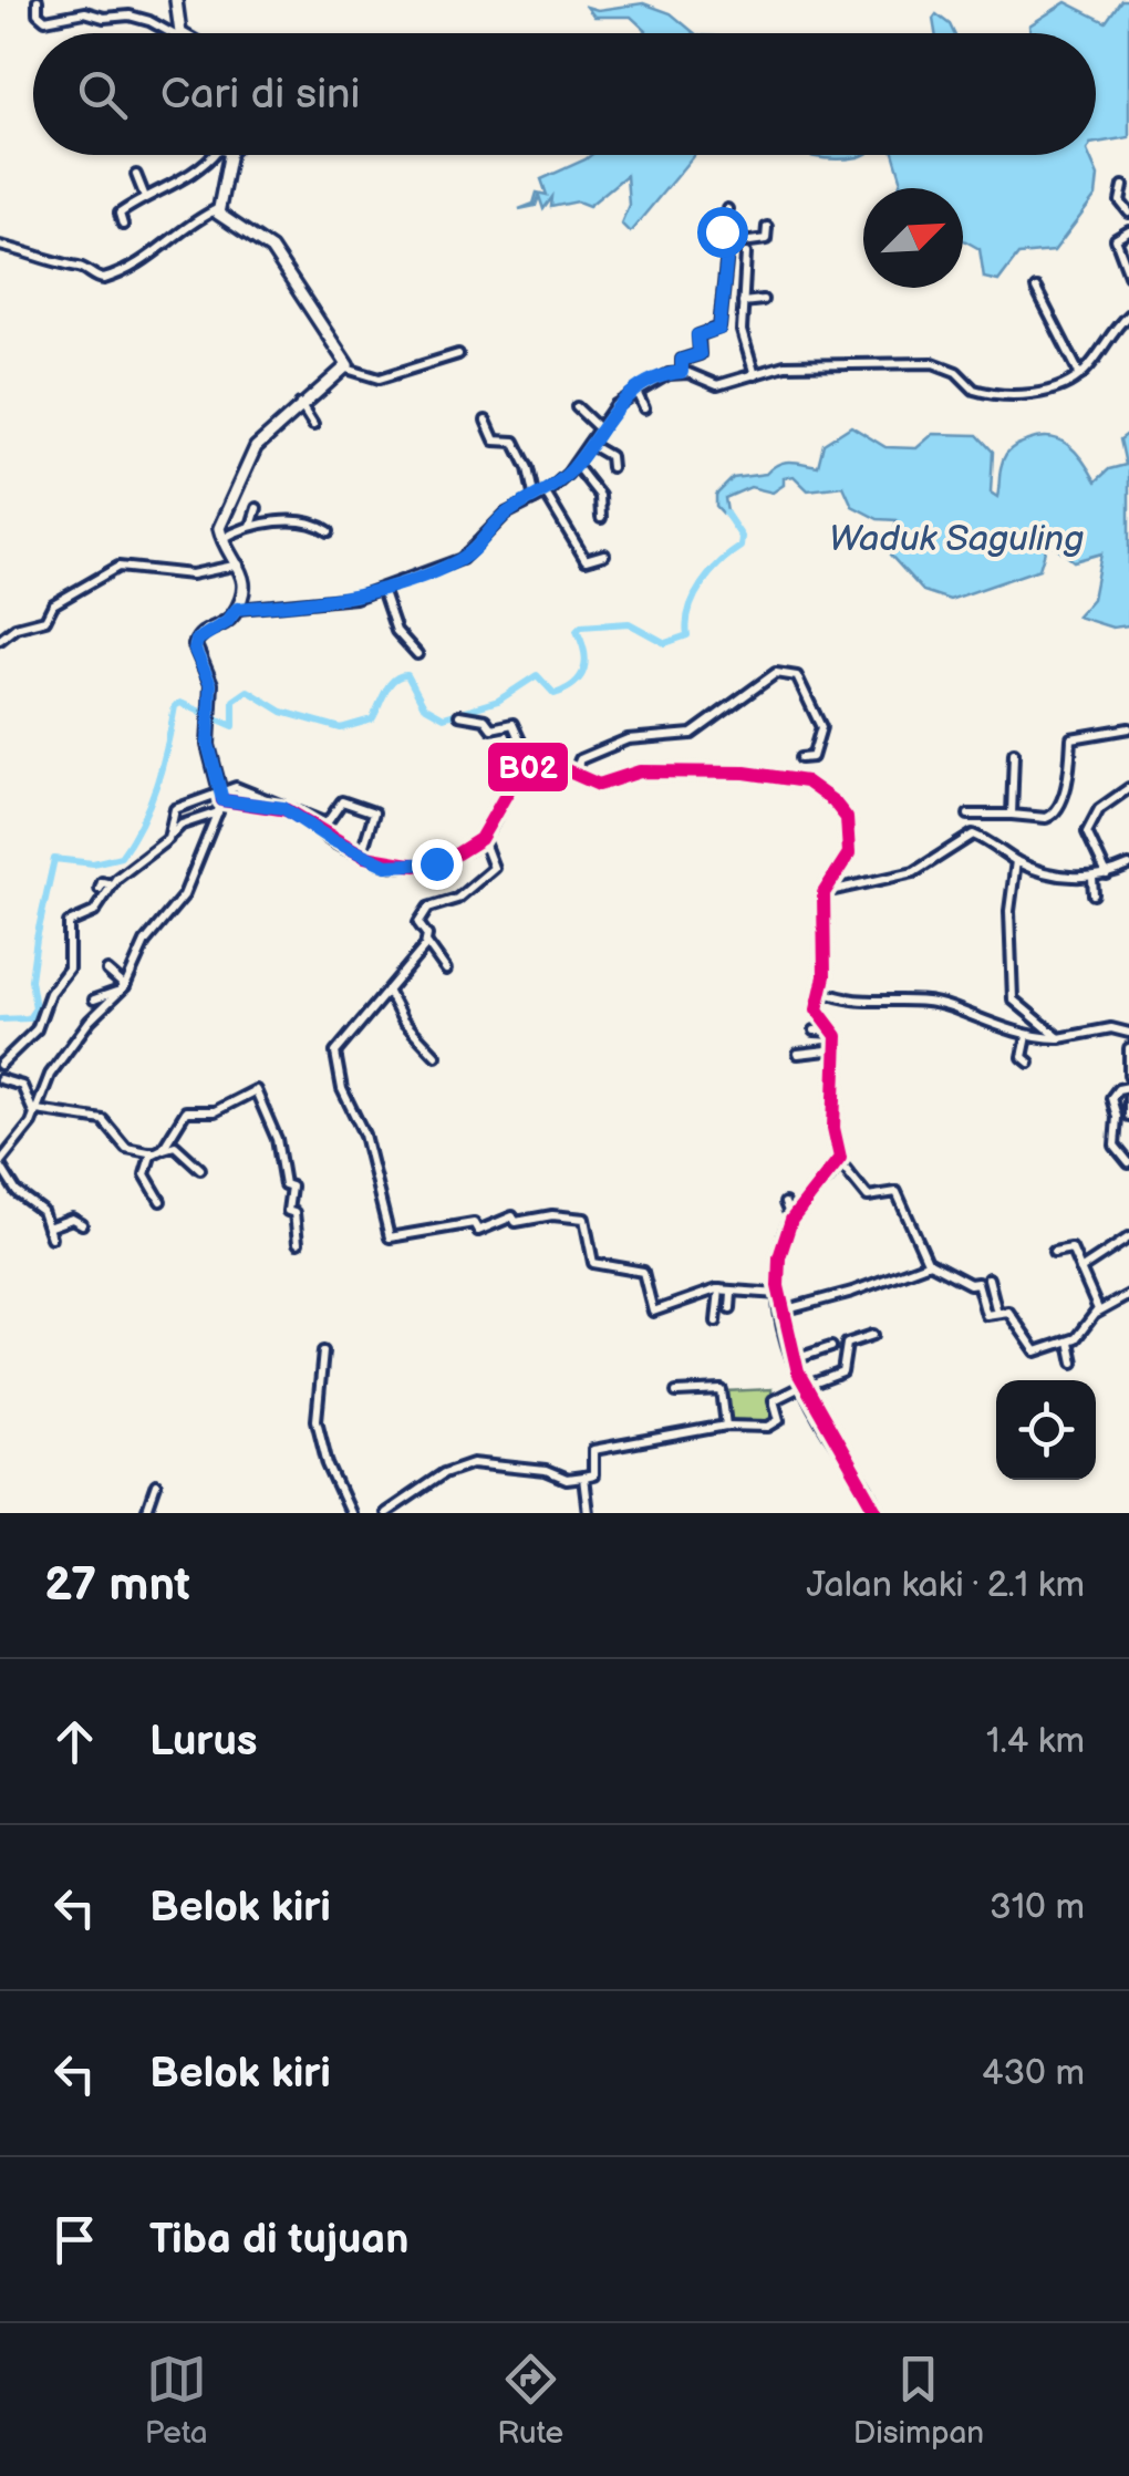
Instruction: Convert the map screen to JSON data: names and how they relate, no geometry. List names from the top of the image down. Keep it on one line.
{"water":["Waduk Saguling"],"lines":["transit line B02"],"north":"top right","page":{"search":"Cari di sini","heading":["27 mnt","Jalan kaki · 2.1 km"],"list":[["Lurus","1.4 km"],["Belok kiri","310 m"],["Belok kiri","430 m"],"Tiba di tujuan"],"nav":["Peta","Rute","Disimpan"]}}
